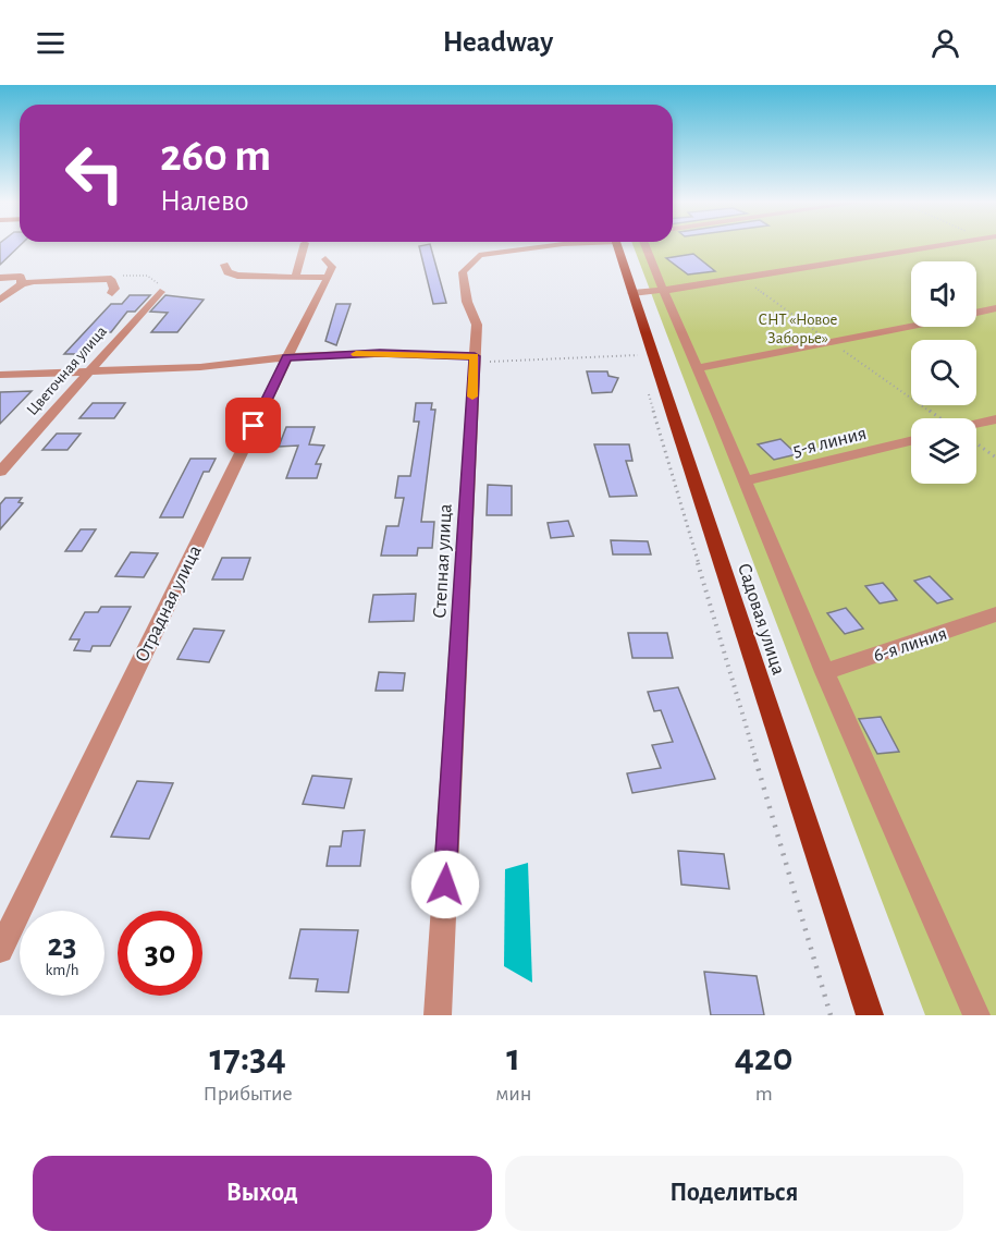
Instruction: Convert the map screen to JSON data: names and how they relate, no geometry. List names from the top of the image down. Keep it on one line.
{"streets":{"main road":["Садовая улица"],"street":["Цветочная улица","5-я линия","Степная улица","Отрадная улица","6-я линия"]},"parks":["СНТ «Новое Заборье»"],"page":{"header":"Headway","turn":["260 m","Налево"],"speed":"23 km/h","limit":"30","eta":["17:34","Прибытие","1","мин","420","m"],"buttons":["Выход","Поделиться"]}}
